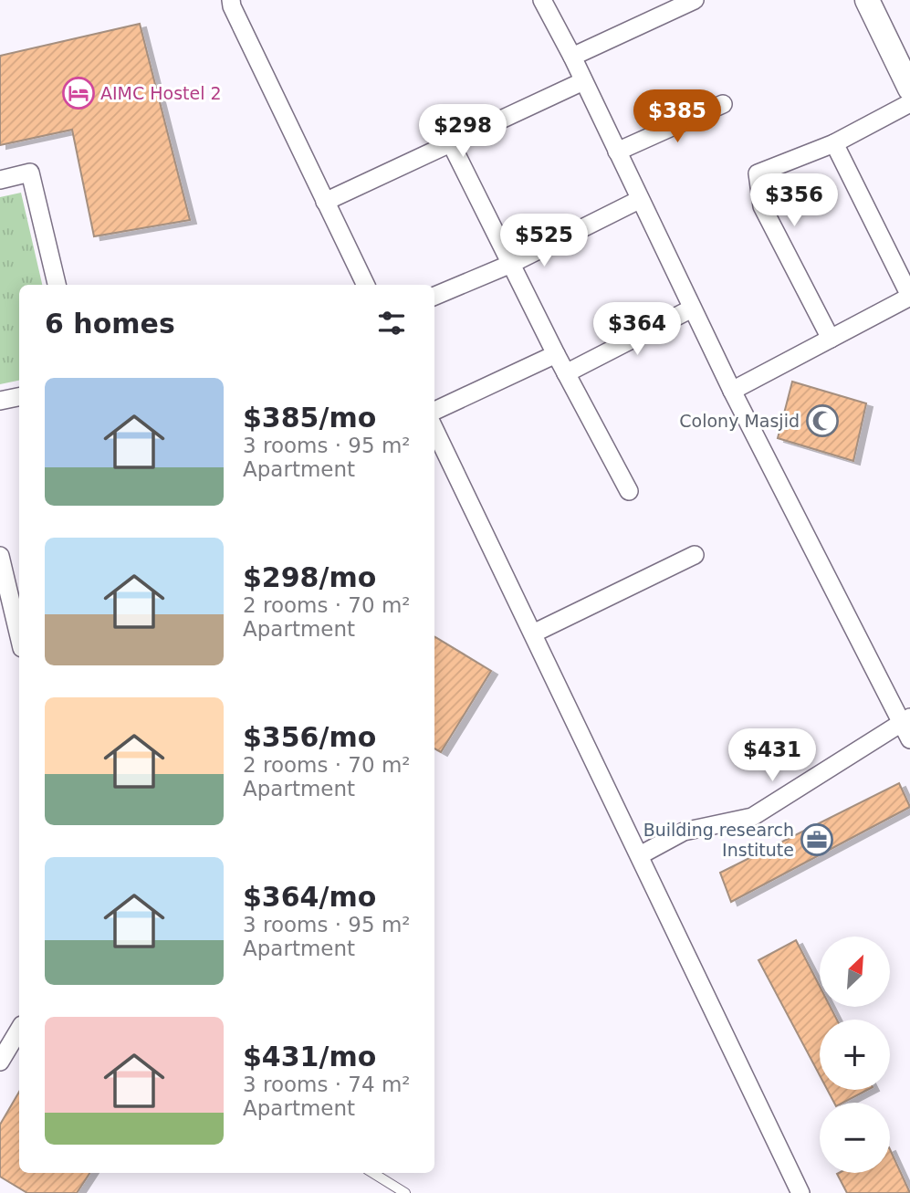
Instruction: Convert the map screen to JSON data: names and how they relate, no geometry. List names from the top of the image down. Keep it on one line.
{"places":{"hotel":["AIMC Hostel 2"],"mosque":["Colony Masjid"],"office":["Building research Institute"]},"north":"top right","page":{"price":["$385","$298","$356","$525","$364","$431"],"heading":"6 homes","list":[{"name":"$385/mo","note":"3 rooms · 95 m² · Apartment"},{"name":"$298/mo","note":"2 rooms · 70 m² · Apartment"},{"name":"$356/mo","note":"2 rooms · 70 m² · Apartment"},{"name":"$364/mo","note":"3 rooms · 95 m² · Apartment"},{"name":"$431/mo","note":"3 rooms · 74 m² · Apartment"}],"map_buttons":["+","−"]}}
